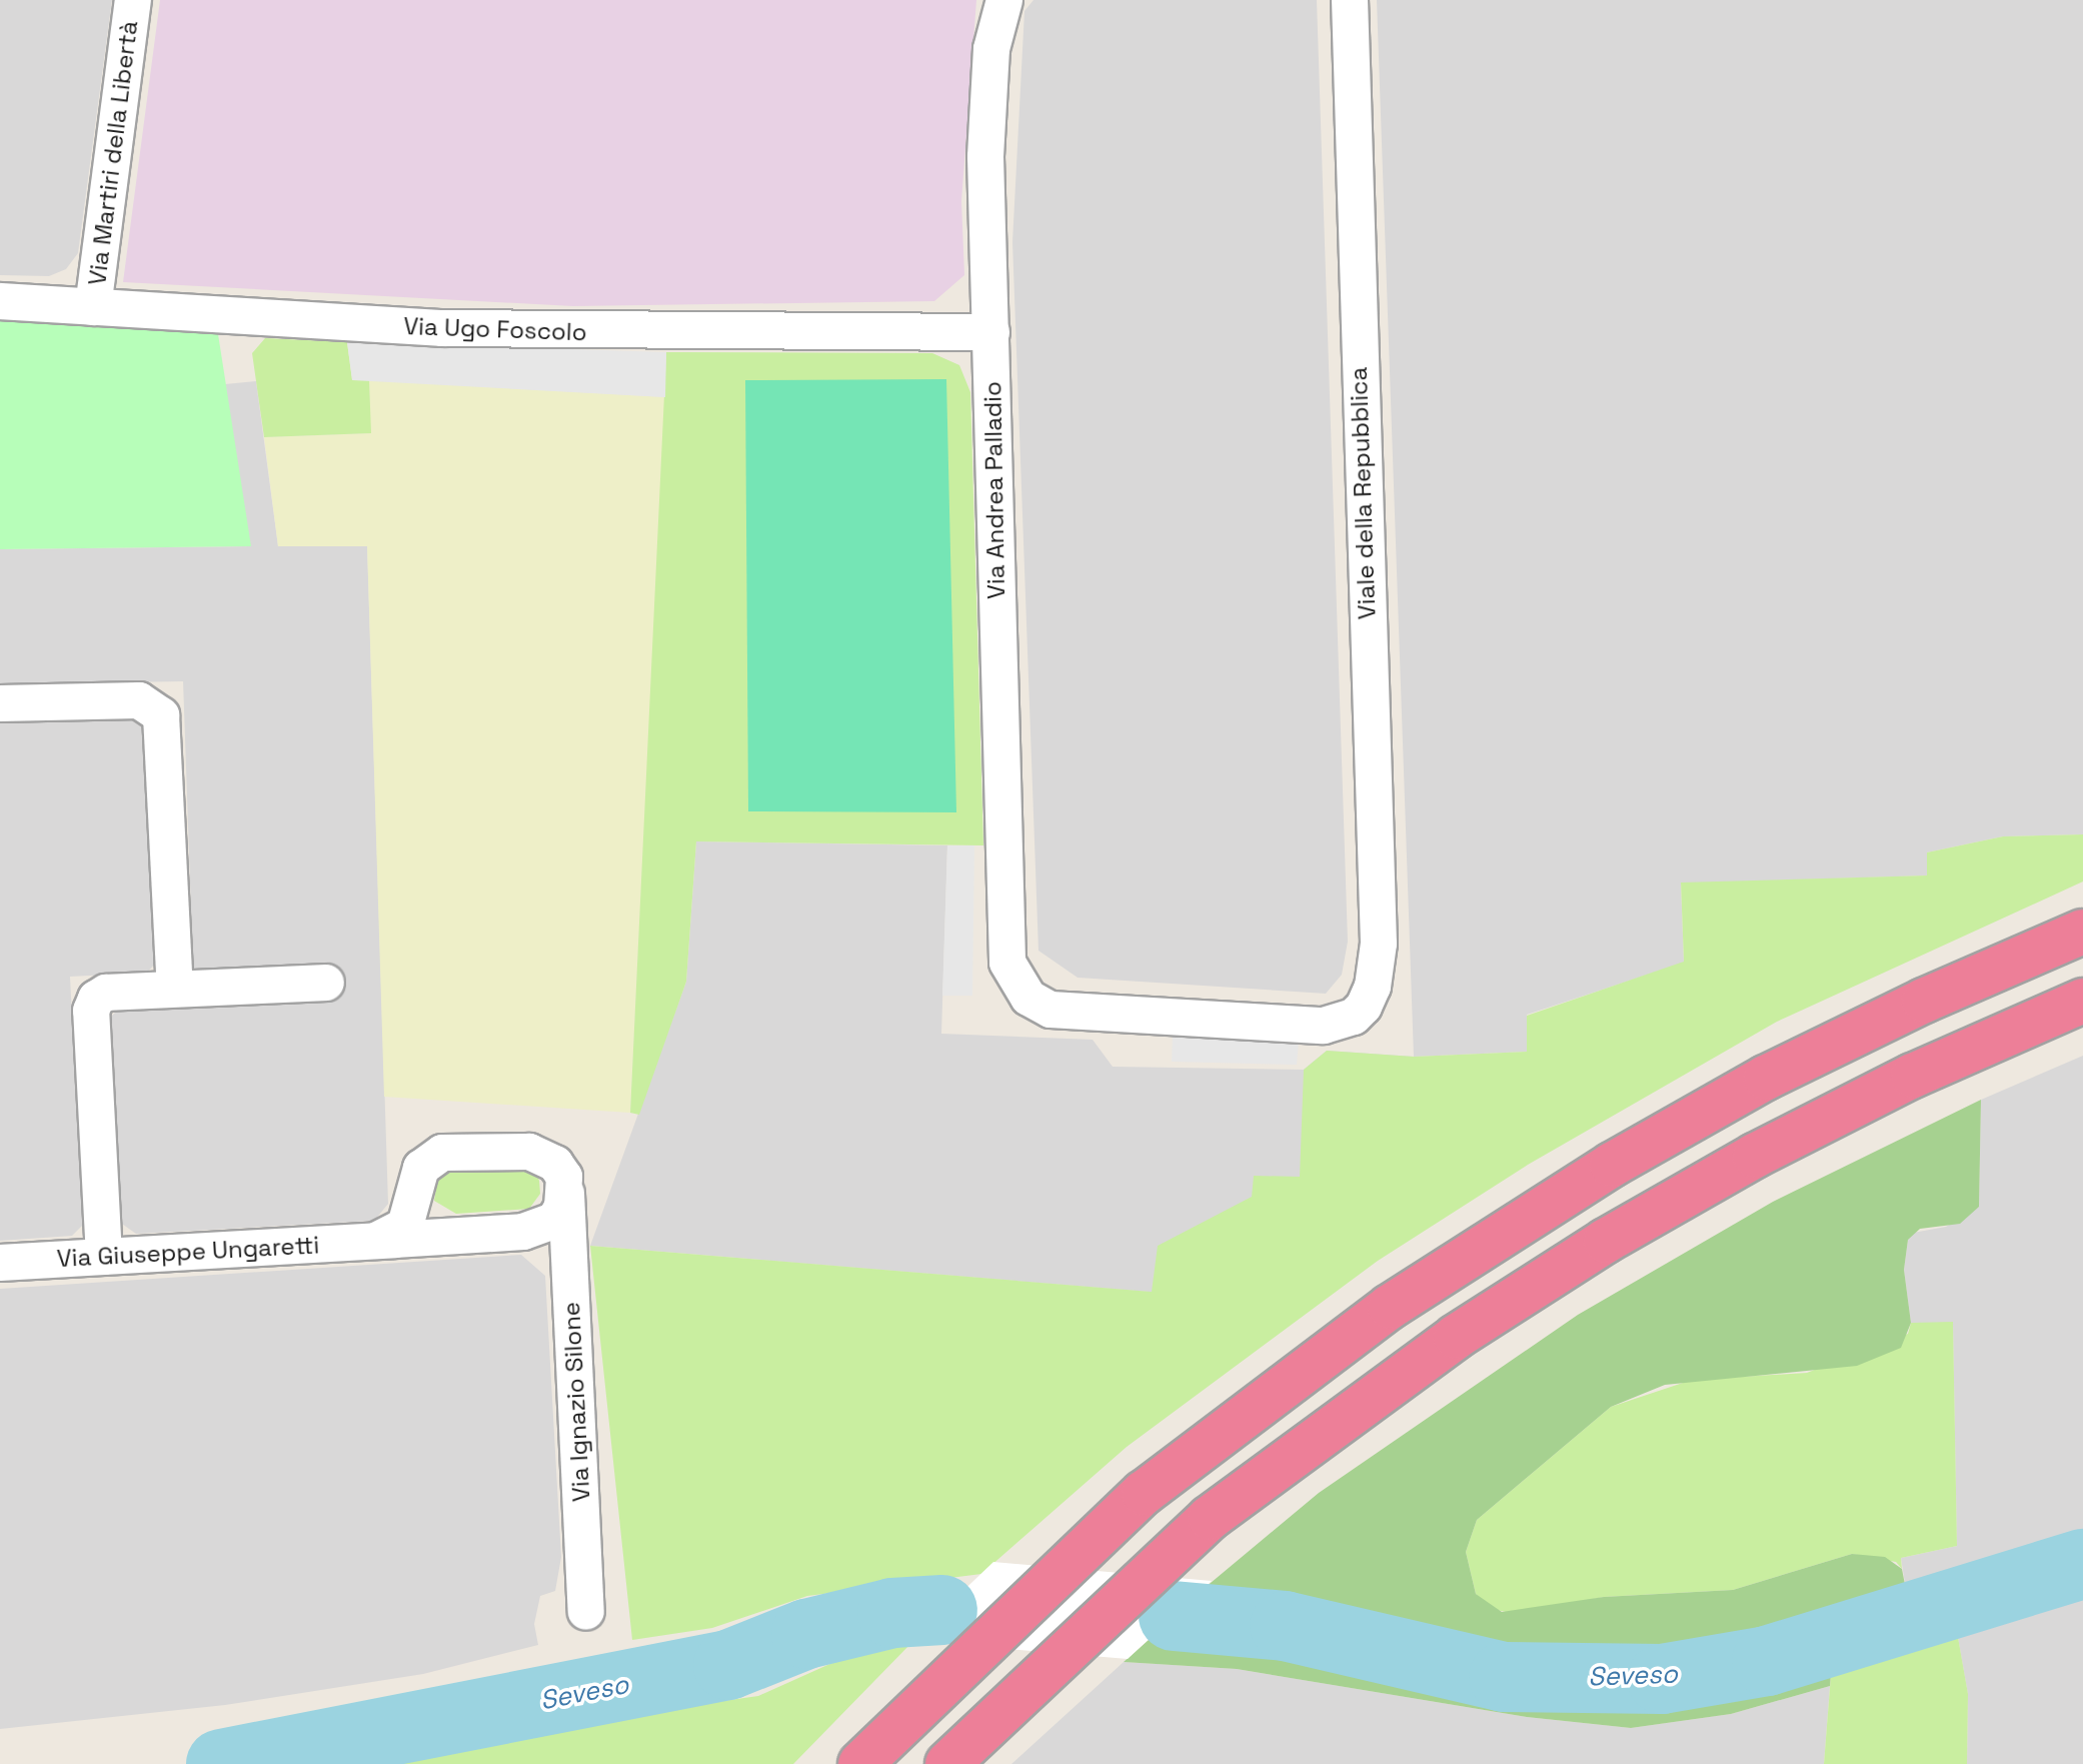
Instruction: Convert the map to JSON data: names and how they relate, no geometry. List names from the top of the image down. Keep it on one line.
{"streets":{"street":["Via Martiri della Libertà","Via Ugo Foscolo","Via Andrea Palladio","Viale della Repubblica","Via Giuseppe Ungaretti","Via Ignazio Silone"]},"crossings":[["Via Martiri della Libertà","Via Ugo Foscolo"],["Via Ugo Foscolo","Via Andrea Palladio"],["Via Andrea Palladio","Viale della Repubblica"],["Via Giuseppe Ungaretti","Via Ignazio Silone"]],"water":["Seveso"]}
